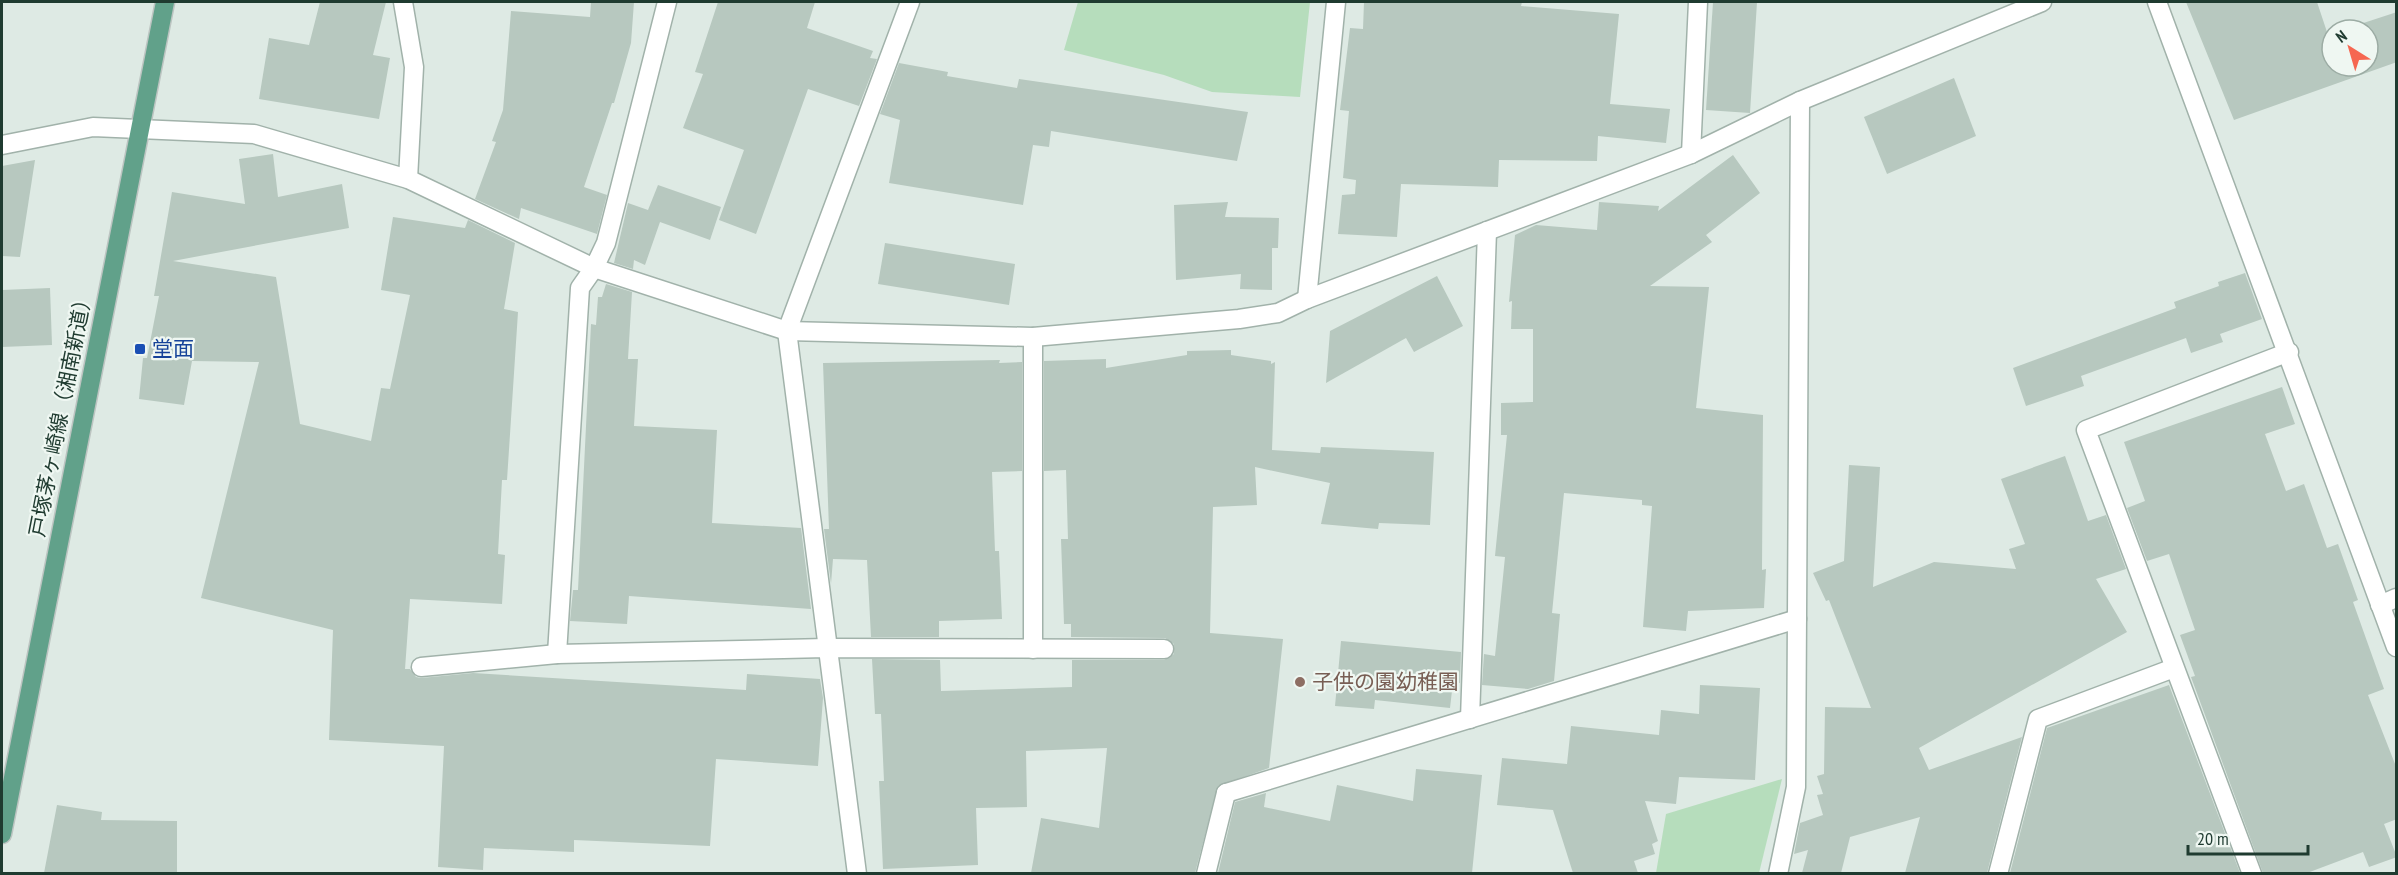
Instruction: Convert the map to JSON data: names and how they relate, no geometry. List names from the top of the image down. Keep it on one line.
{"streets":{"main road":["戸塚茅ヶ崎線（湘南新道）"]},"places":{"transit":["堂面"],"other":["子供の園幼稚園"]},"scale_bar":"20 m","north":"top left"}
